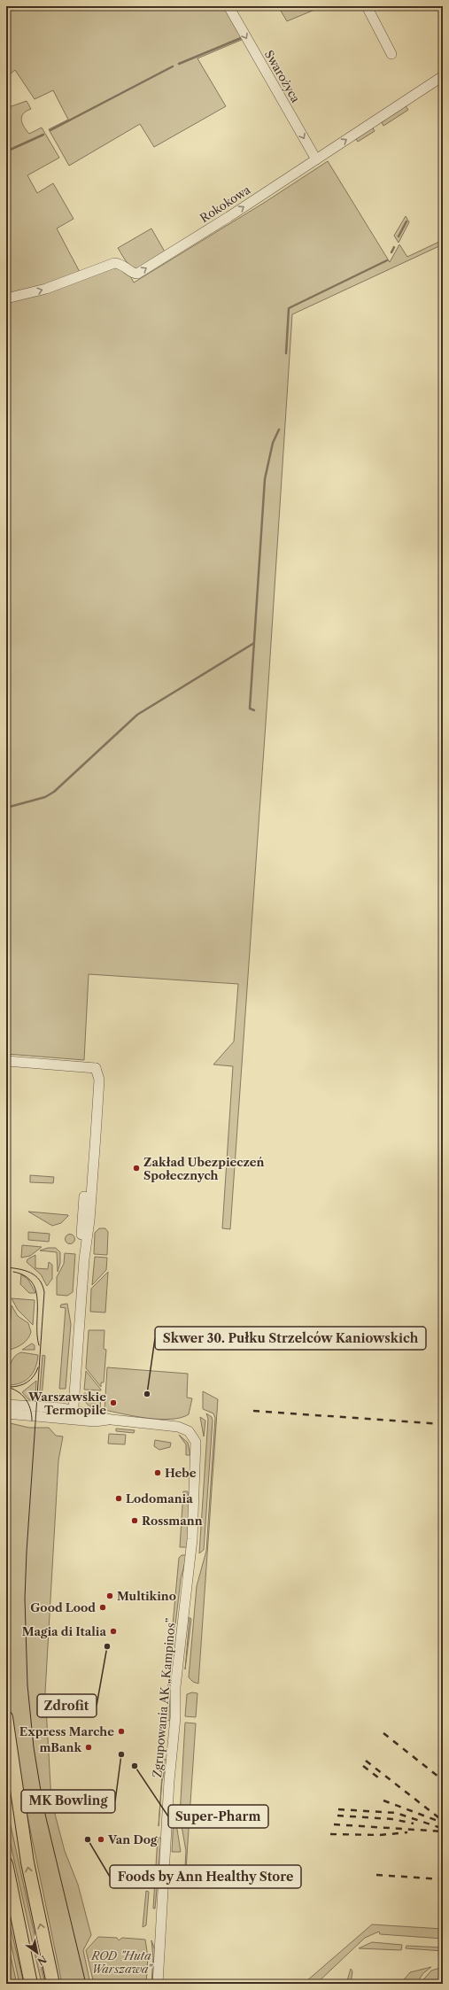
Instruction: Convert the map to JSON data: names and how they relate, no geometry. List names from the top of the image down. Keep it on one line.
{"streets":{"street":["Swarożyca","Rokokowa","Zgrupowania AK „Kampinos”"]},"crossings":[["Swarożyca","Rokokowa"]],"one_way":["Swarożyca","Rokokowa"],"parks":["ROD \"Huta Warszawa\""],"places":["Zakład Ubezpieczeń Społecznych","Skwer 30. Pułku Strzelców Kaniowskich","Warszawskie Termopile","Hebe","Lodomania","Rossmann","Multikino","Good Lood","Magia di Italia","Zdrofit","Express Marche","mBank","MK Bowling","Super-Pharm","Foods by Ann Healthy Store","Van Dog"],"north":"bottom right"}
